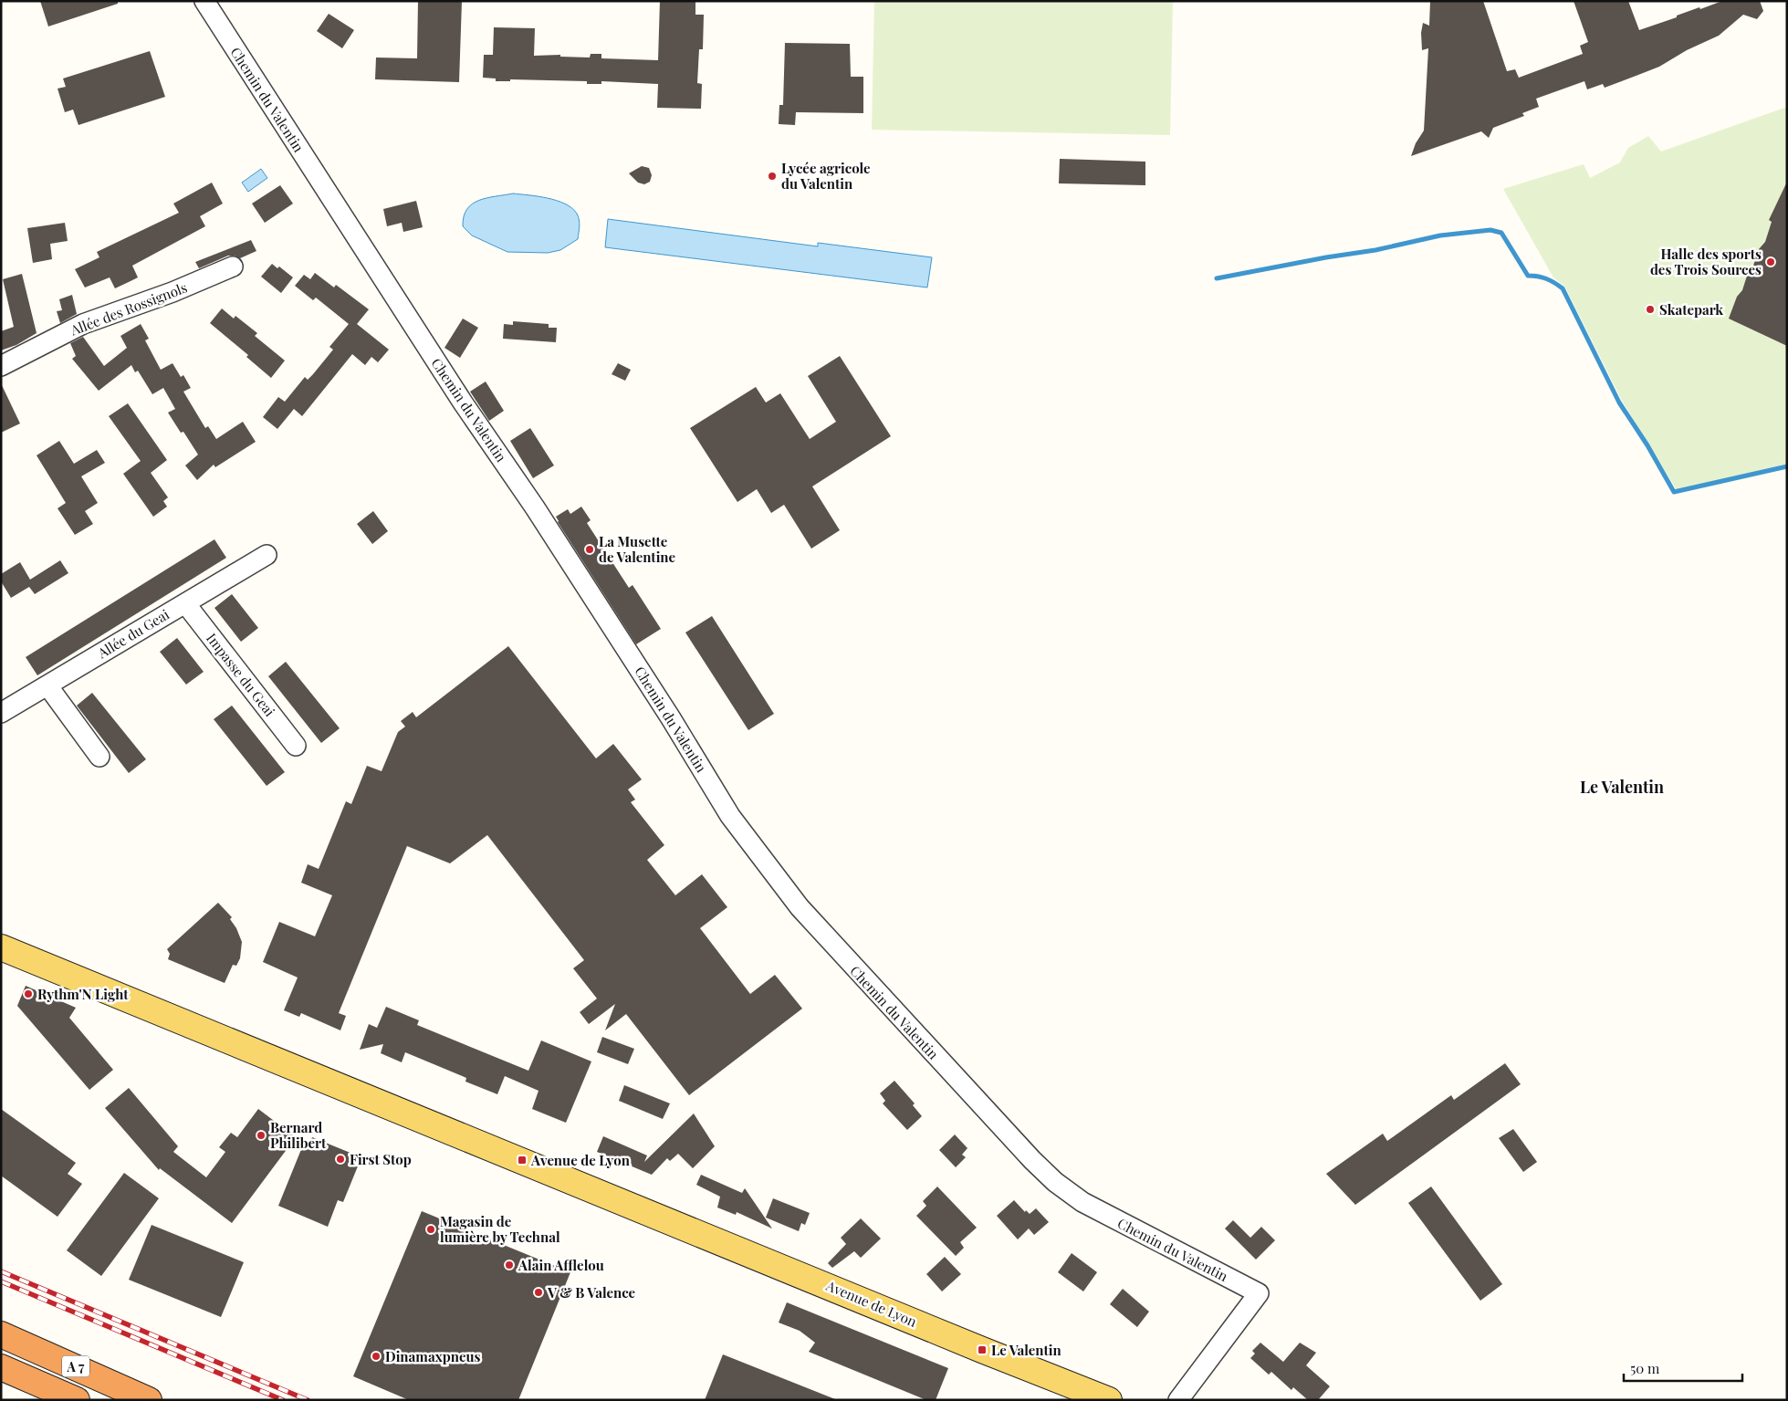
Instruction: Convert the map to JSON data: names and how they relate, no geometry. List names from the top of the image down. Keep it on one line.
{"streets":{"highway":["A 7"],"main road":["Avenue de Lyon"],"street":["Chemin du Valentin","Allée des Rossignols","Allée du Geai","Impasse du Geai"]},"crossings":[["Allée du Geai","Impasse du Geai"]],"districts":["Le Valentin"],"places":{"other":["Lycée agricole du Valentin","Halle des sports des Trois Sources","Skatepark","La Musette de Valentine","Rythm'N Light","Bernard Philibert","First Stop","Magasin de lumière by Technal","Alain Afflelou","V & B Valence","Dinamaxpneus"],"transit":["Avenue de Lyon","Le Valentin"]},"scale_bar":"50 m"}
